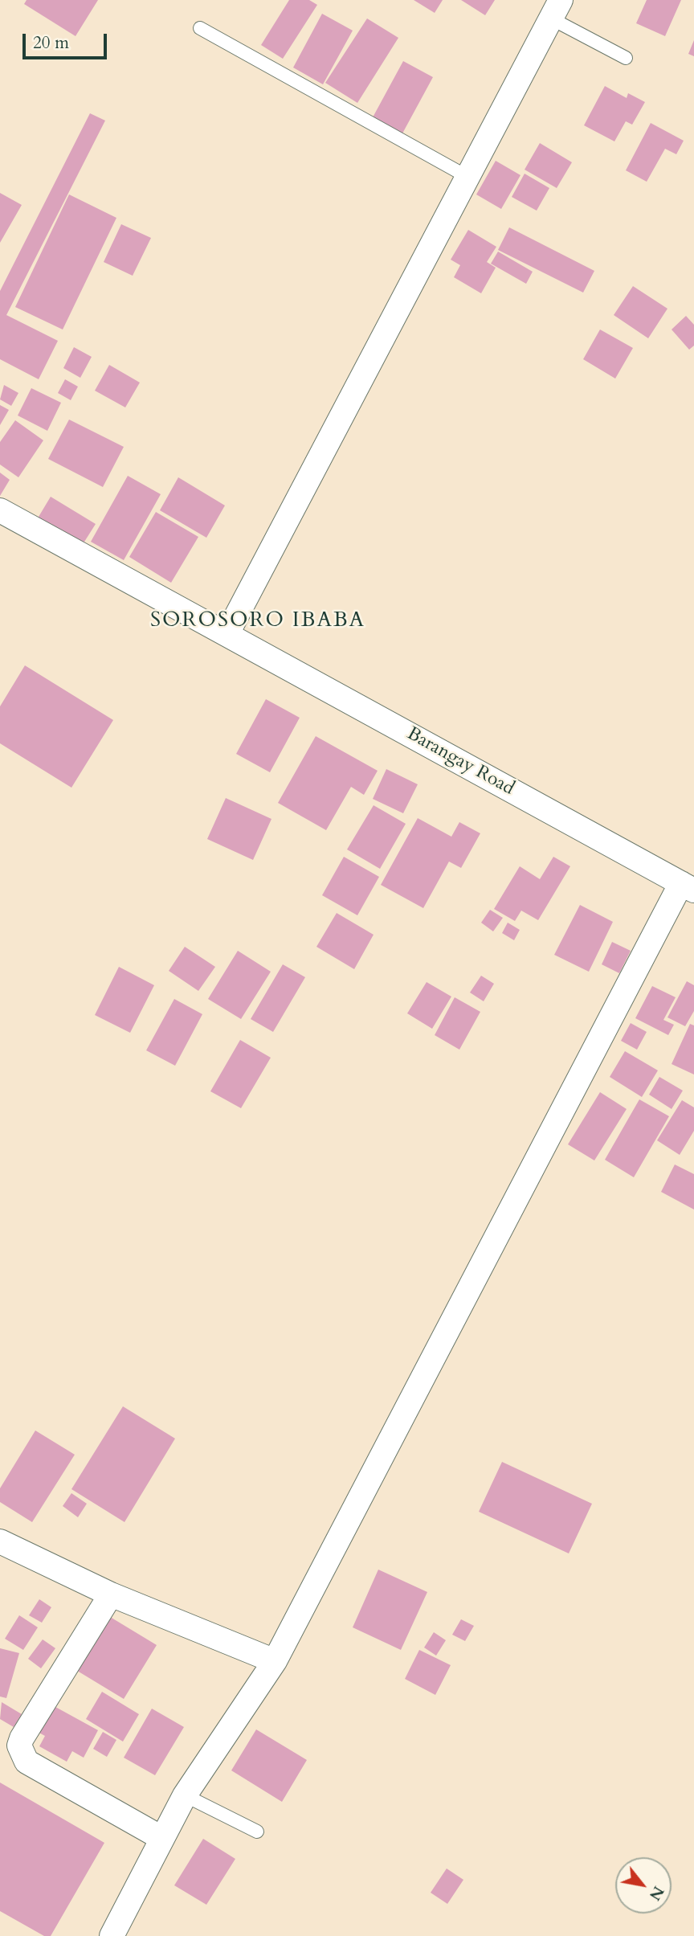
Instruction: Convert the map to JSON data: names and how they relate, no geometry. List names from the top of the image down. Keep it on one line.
{"streets":{"street":["Barangay Road"]},"districts":["SOROSORO IBABA"],"scale_bar":"20 m","north":"bottom right"}
